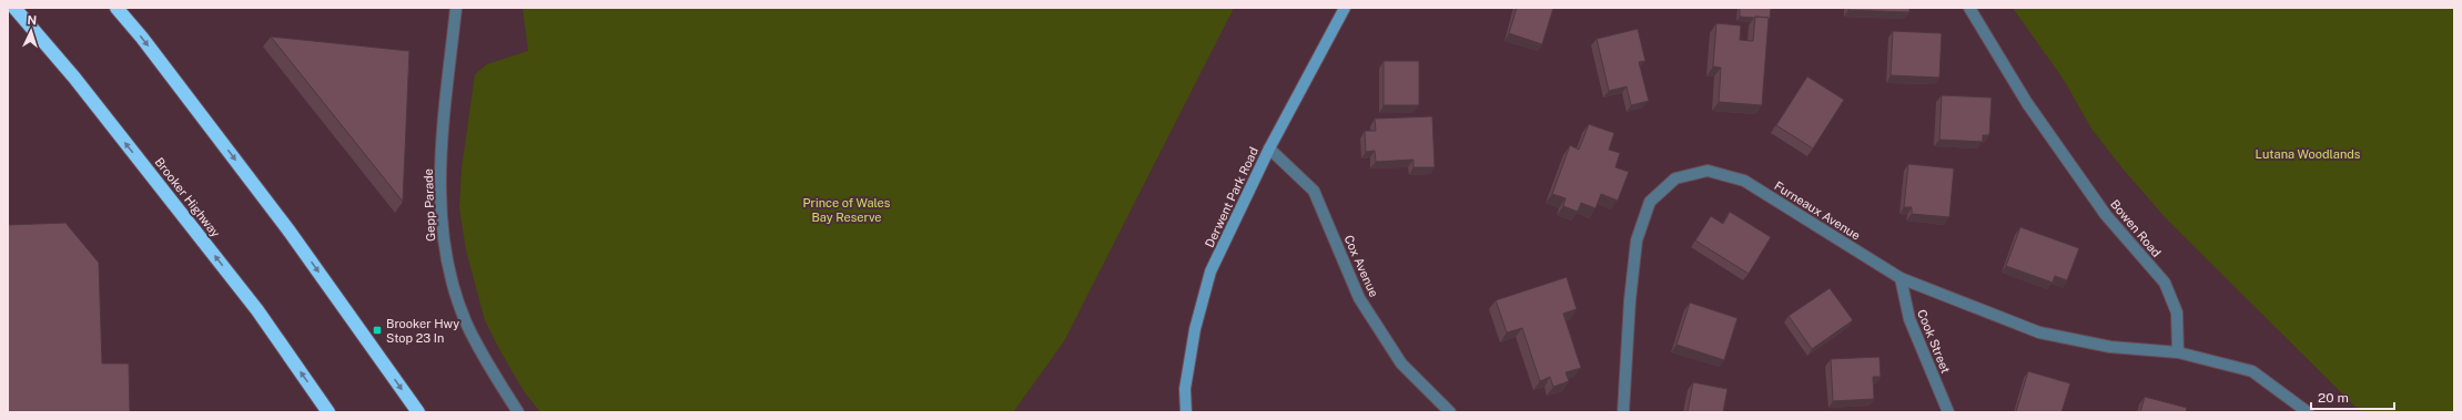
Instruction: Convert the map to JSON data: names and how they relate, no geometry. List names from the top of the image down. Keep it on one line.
{"streets":{"highway":["Brooker Highway"],"street":["Derwent Park Road","Gepp Parade","Furneaux Avenue","Bowen Road","Cox Avenue","Cook Street"]},"crossings":[["Derwent Park Road","Cox Avenue"],["Furneaux Avenue","Bowen Road"],["Furneaux Avenue","Cook Street"]],"parks":["Lutana Woodlands","Prince of Wales Bay Reserve"],"places":{"transit":["Brooker Hwy Stop 23 In"]},"scale_bar":"20 m","north":"top"}
